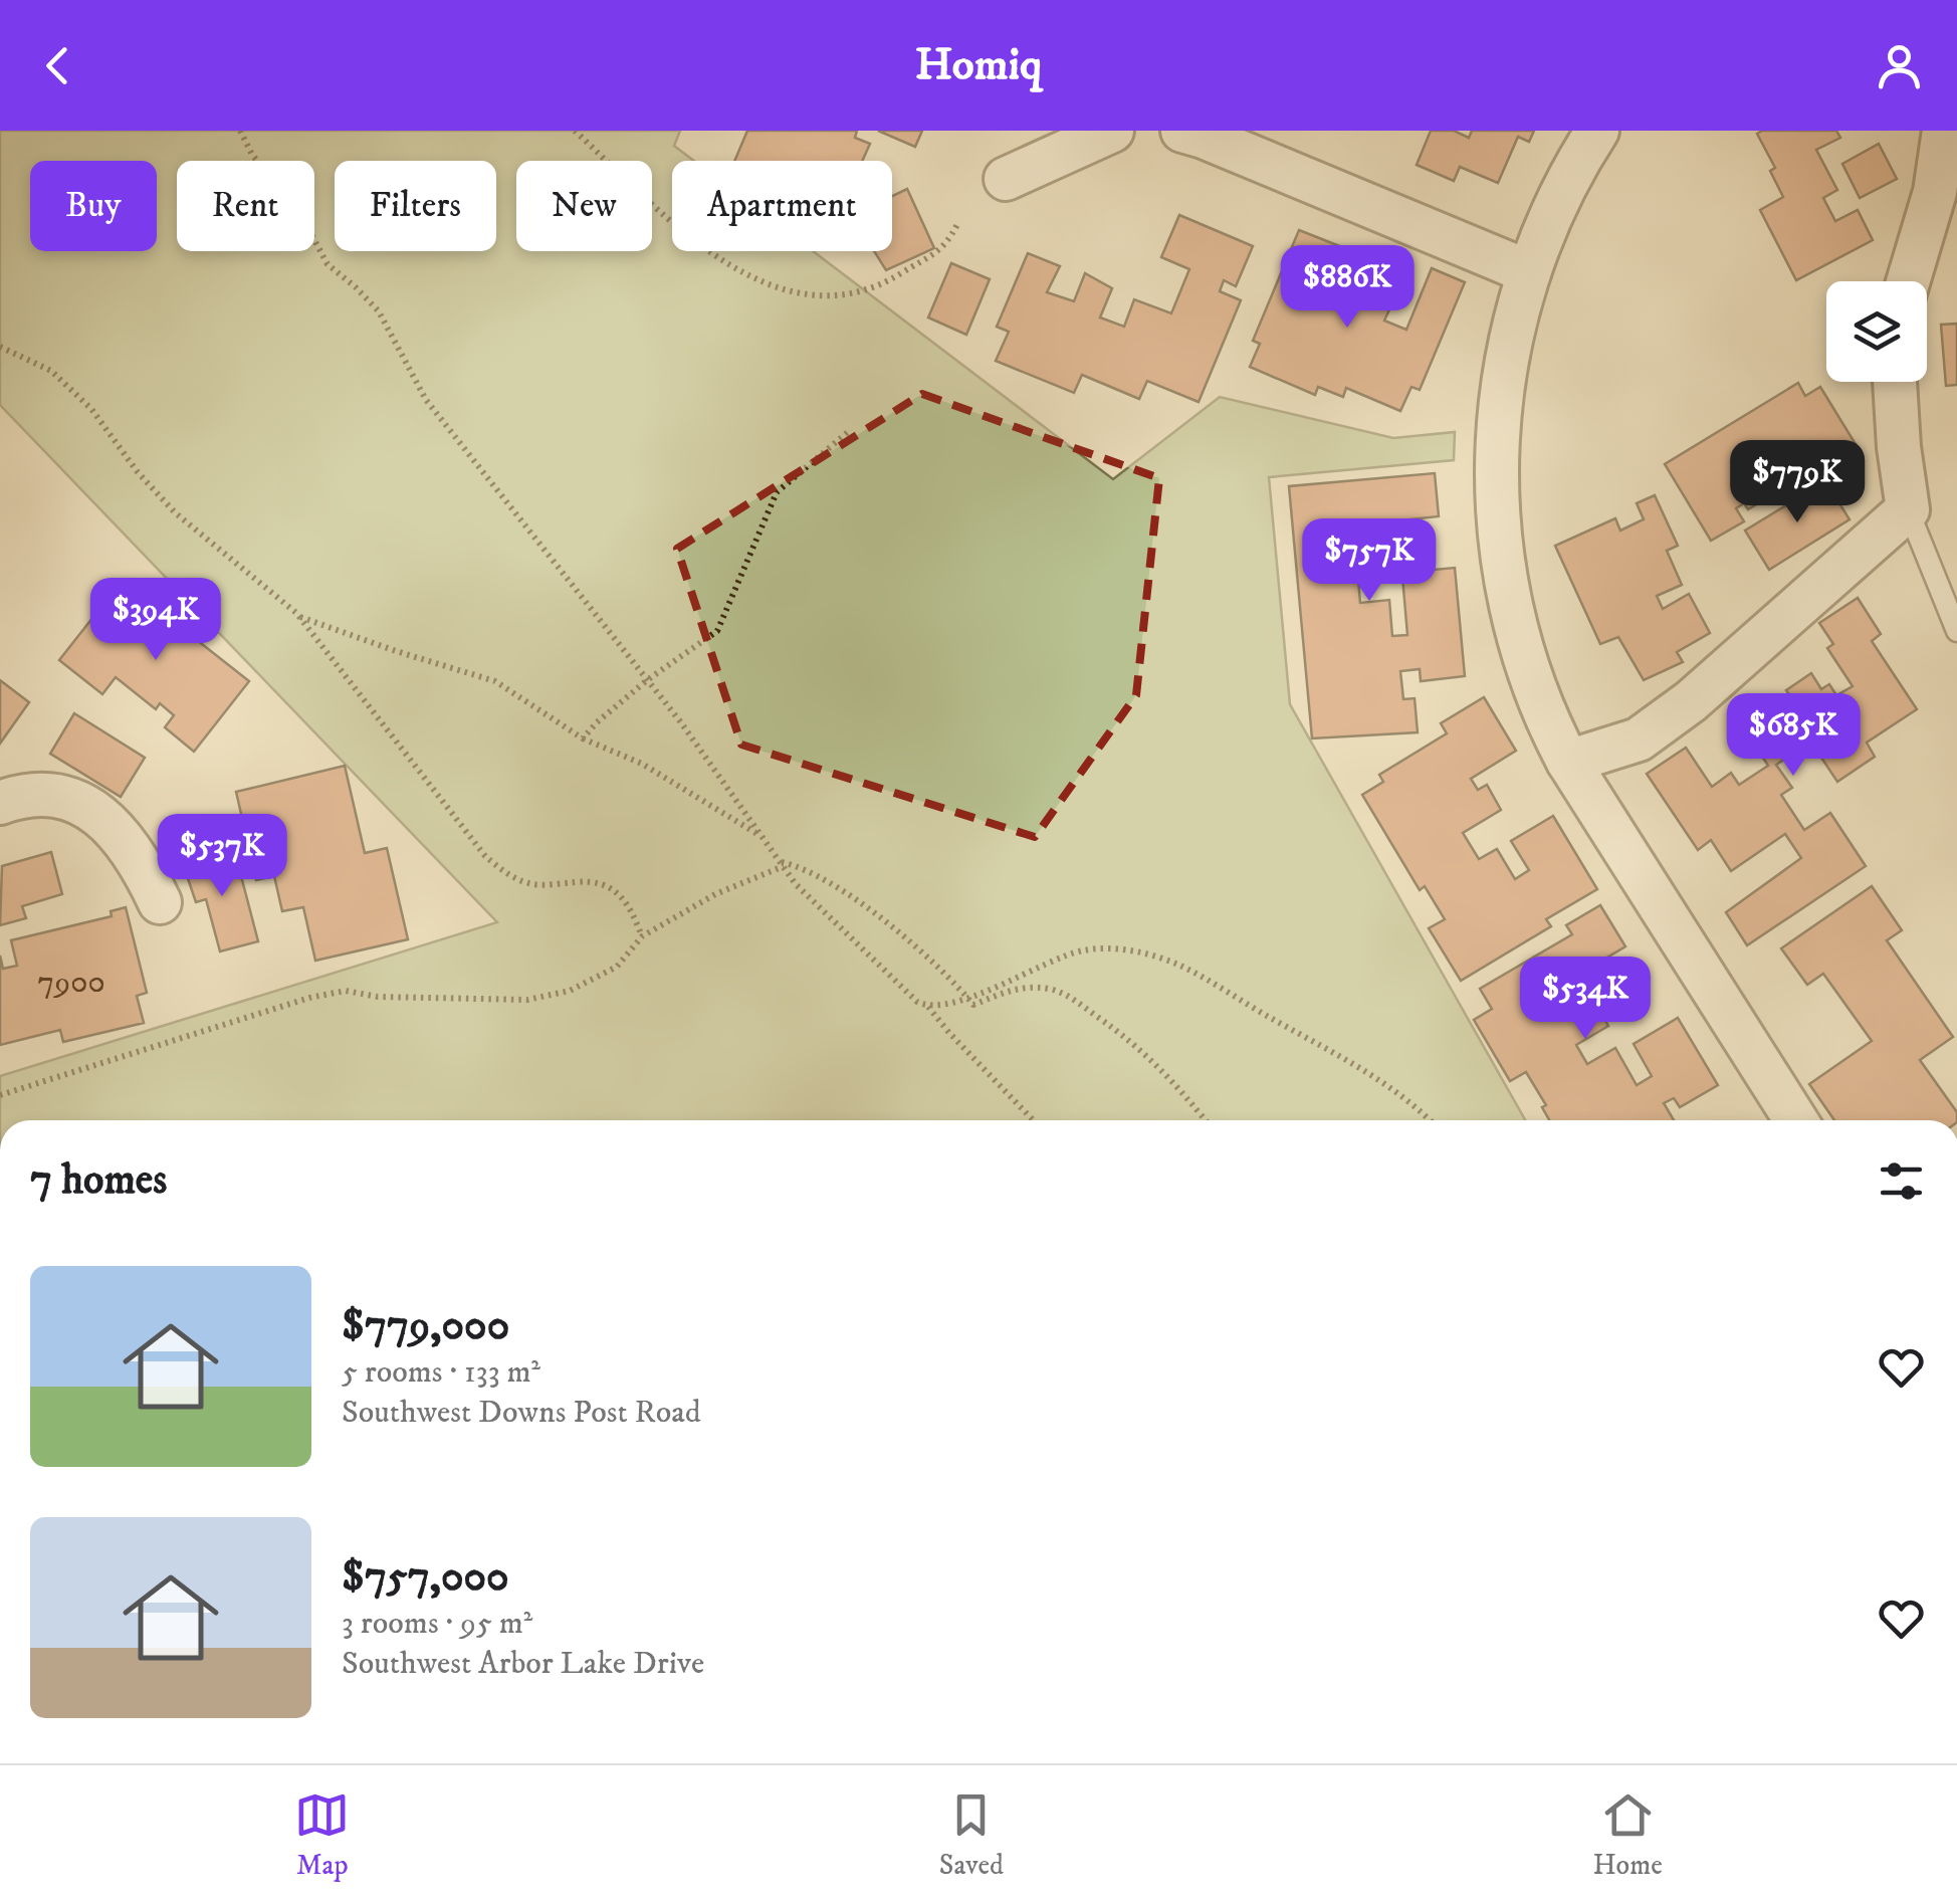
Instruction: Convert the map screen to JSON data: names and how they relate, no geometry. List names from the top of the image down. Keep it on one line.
{"house_numbers":["7900"],"page":{"header":"Homiq","chip":["Buy","Rent","Filters","New","Apartment"],"price":["$886K","$779K","$757K","$394K","$685K","$537K","$534K"],"heading":"7 homes","list":[{"name":"$779,000","note":"5 rooms · 133 m² · Southwest Downs Post Road"},{"name":"$757,000","note":"3 rooms · 95 m² · Southwest Arbor Lake Drive"}],"tabs":["Map","Saved","Home"]}}
